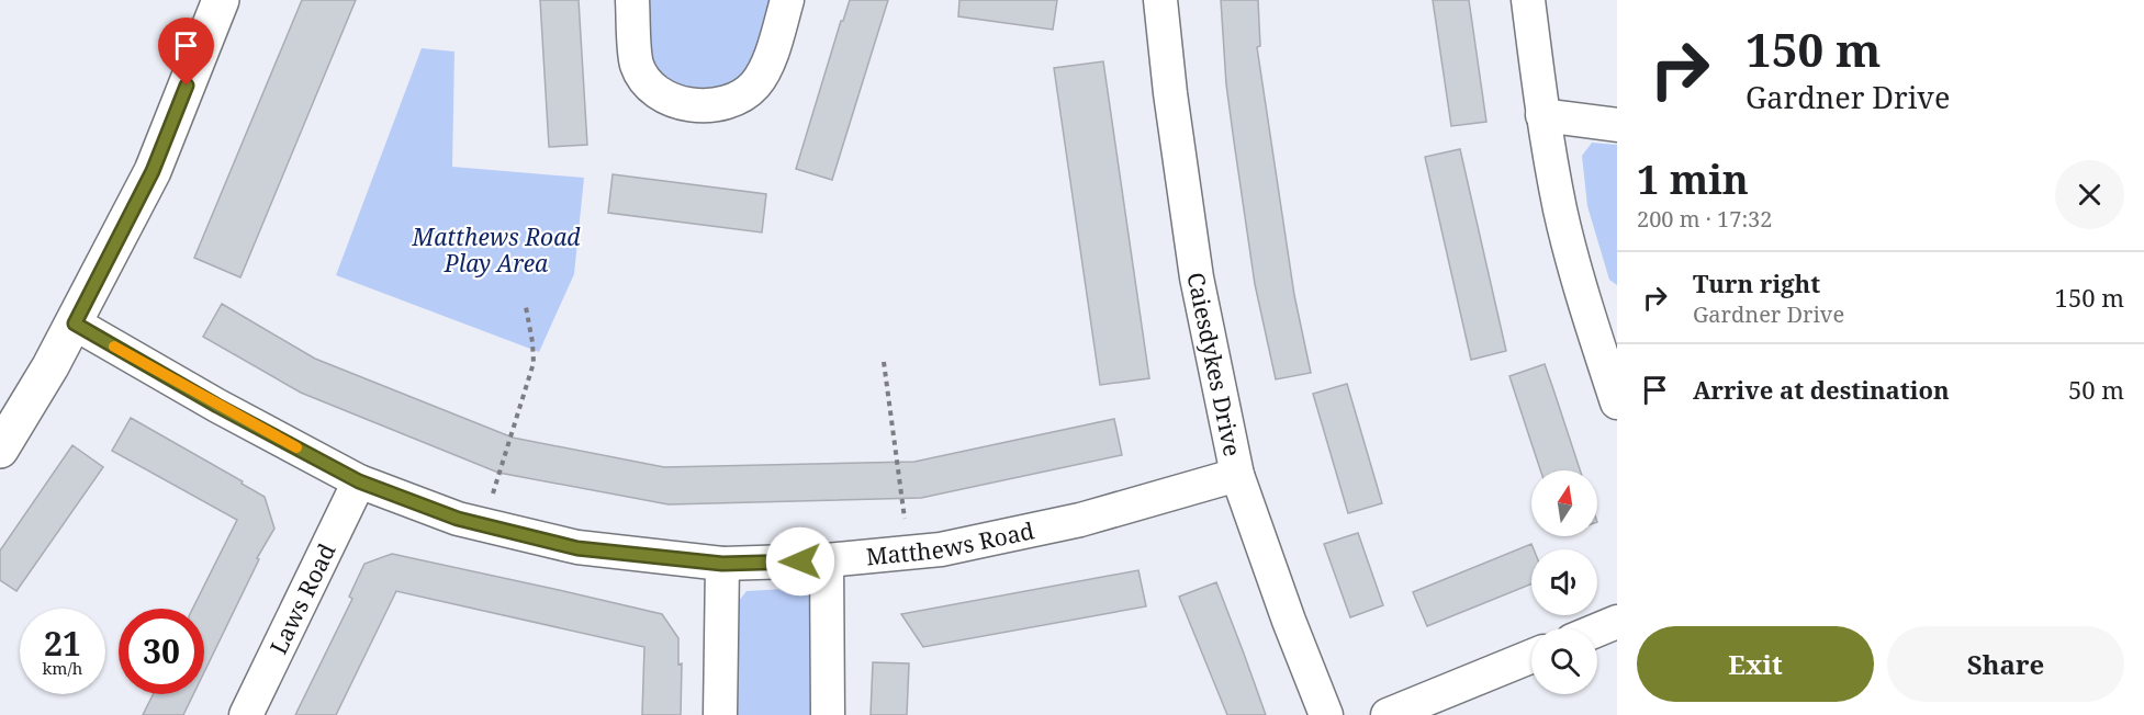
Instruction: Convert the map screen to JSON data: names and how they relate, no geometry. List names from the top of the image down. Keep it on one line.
{"streets":{"street":["Caiesdykes Drive","Matthews Road","Laws Road"]},"crossings":[["Caiesdykes Drive","Matthews Road"],["Matthews Road","Laws Road"]],"parks":["Matthews Road Play Area"],"north":"top","page":{"turn":["150 m","Gardner Drive"],"heading":["1 min","200 m · 17:32"],"list":[{"name":"Turn right","note":"Gardner Drive","value":"150 m"},{"name":"Arrive at destination","value":"50 m"}],"speed":"21 km/h","limit":"30","buttons":["Exit","Share"]}}
